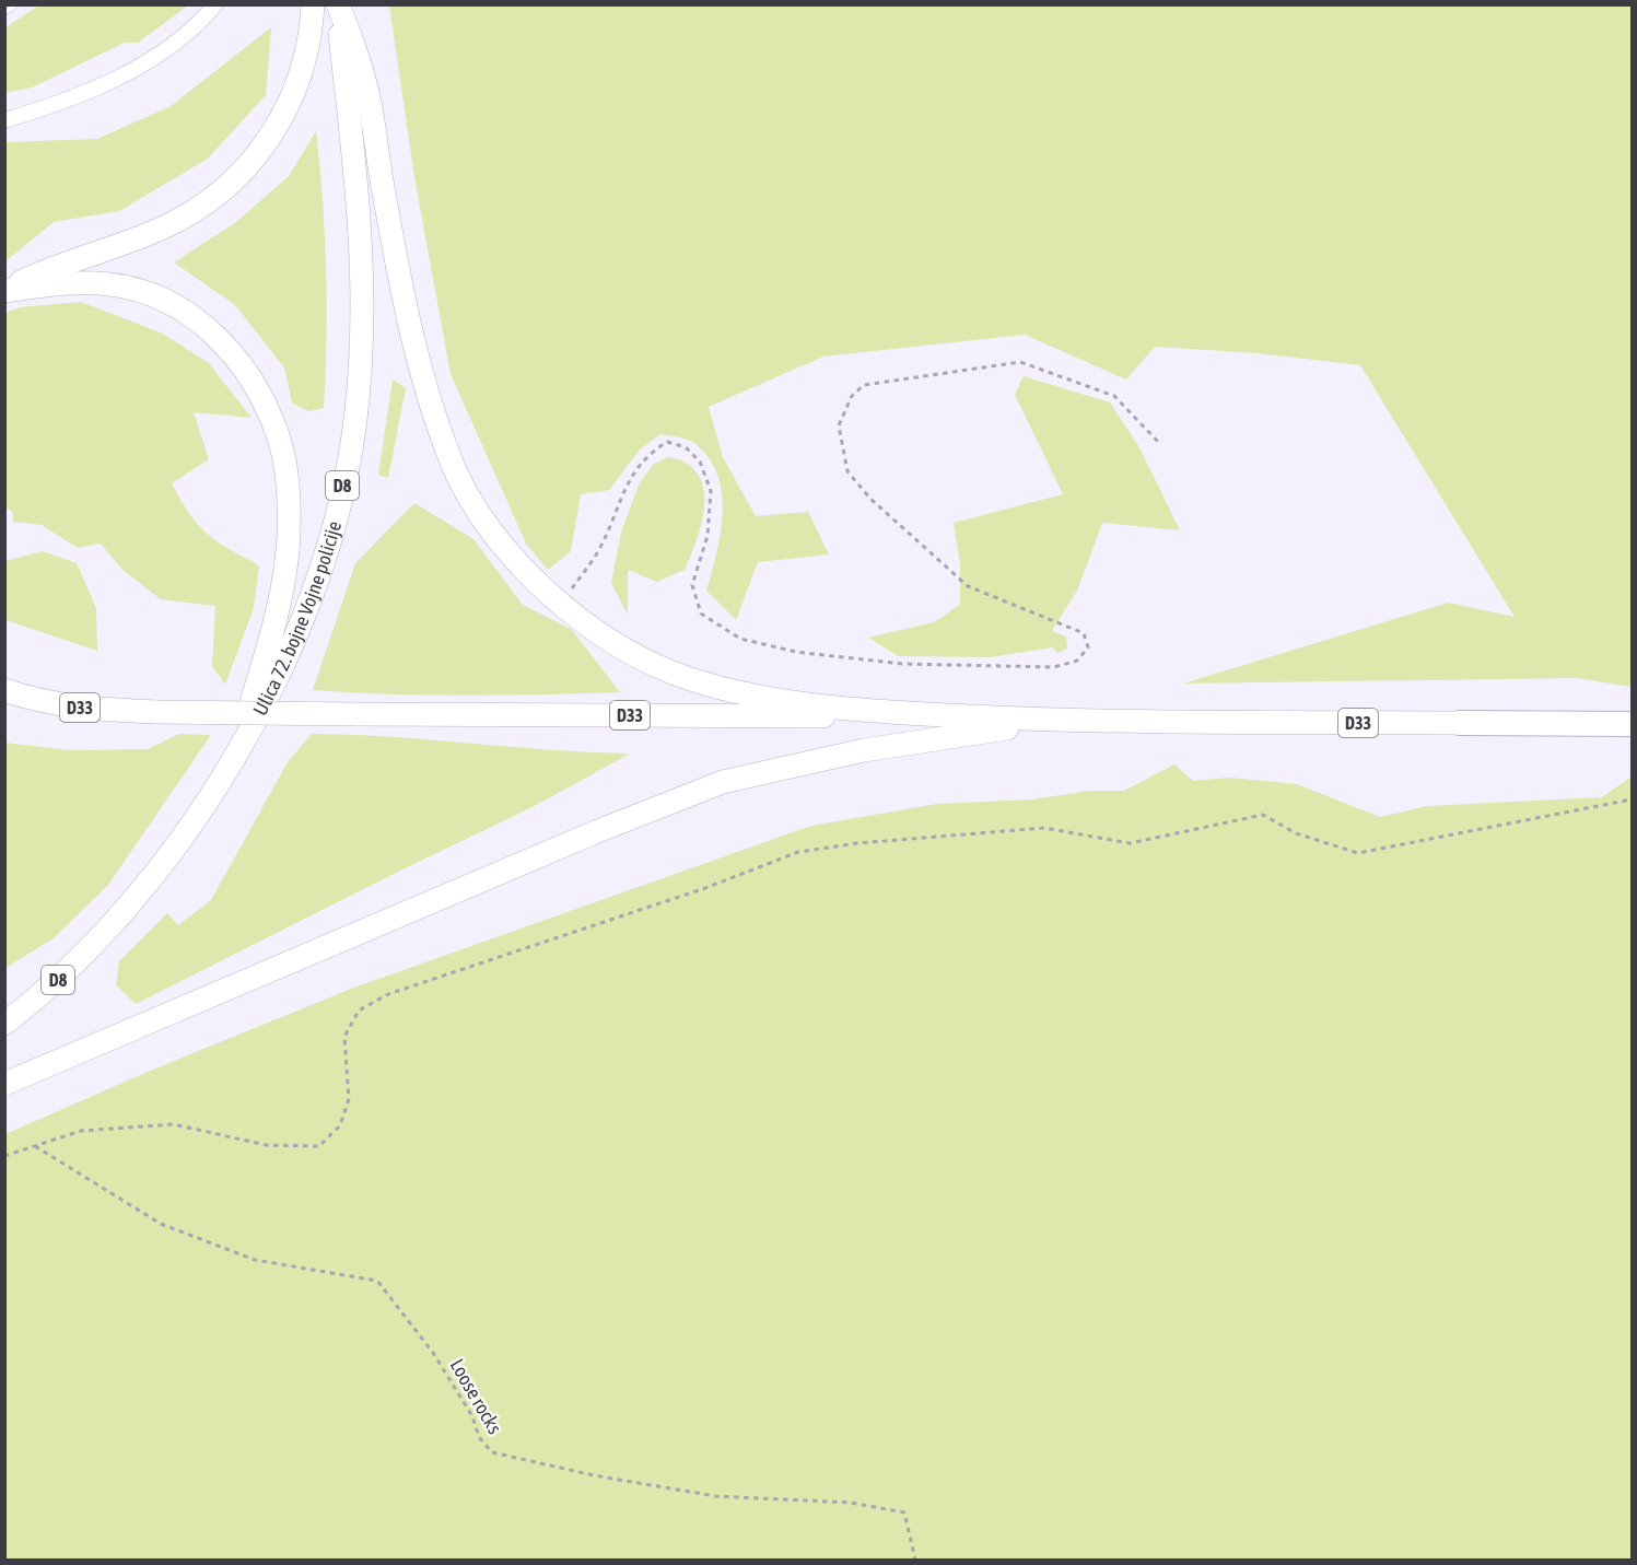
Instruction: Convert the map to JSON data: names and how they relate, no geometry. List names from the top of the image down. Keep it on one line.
{"streets":{"highway":["D33"],"main road":["D8","Ulica 72. bojne Vojne policije"],"path":["Loose rocks"]}}
